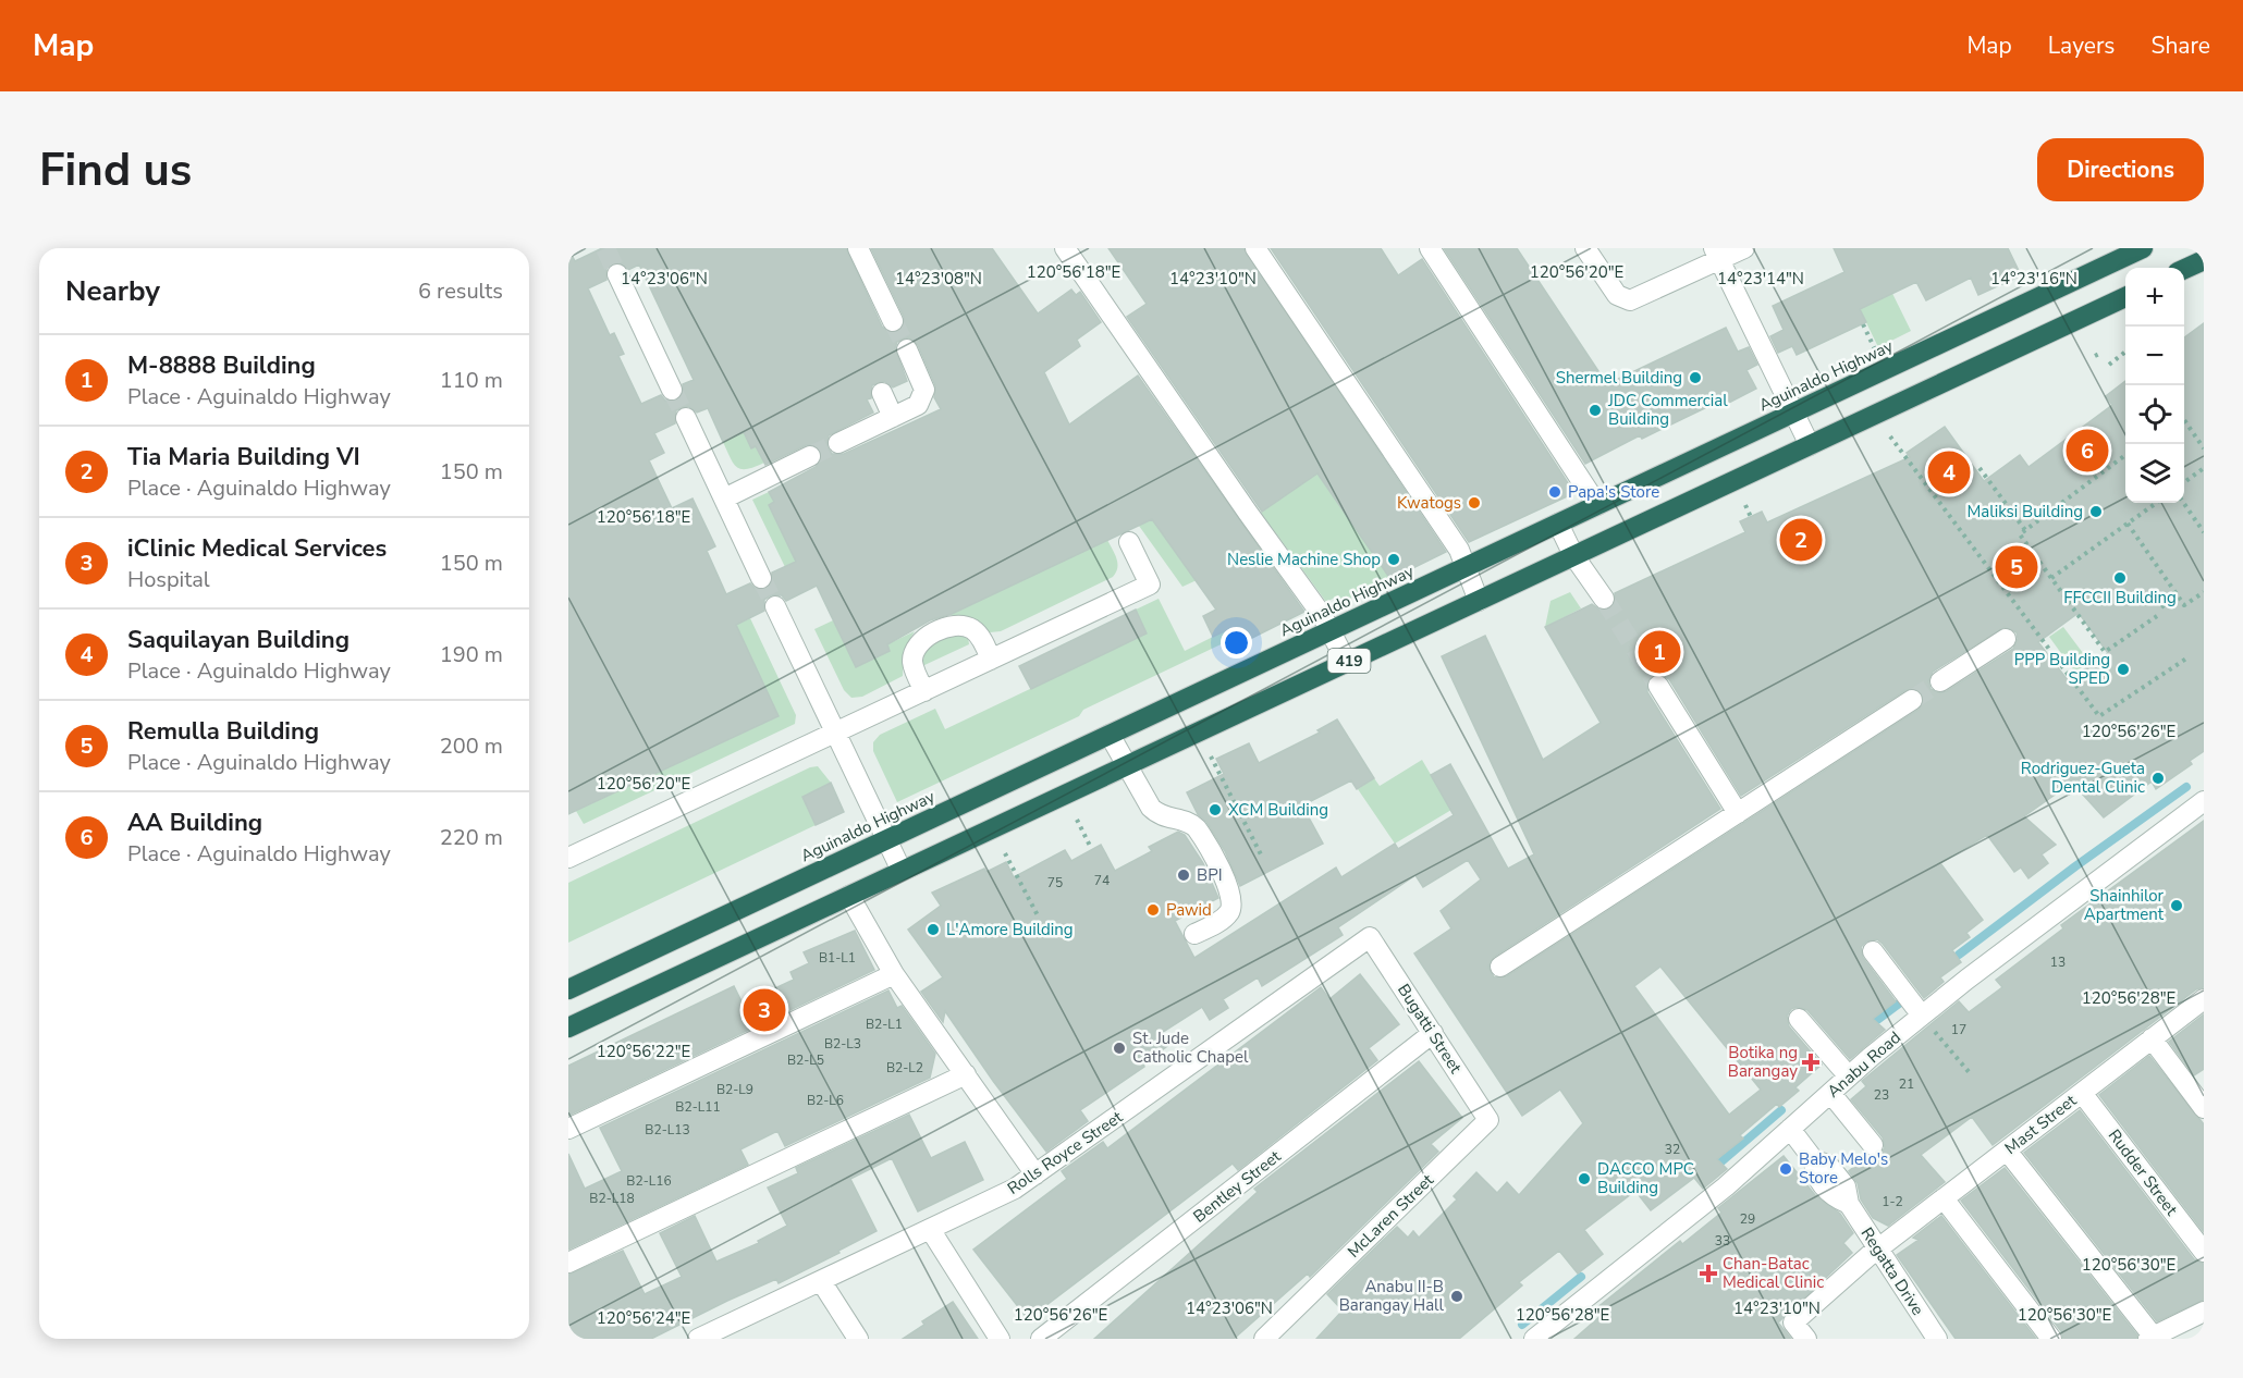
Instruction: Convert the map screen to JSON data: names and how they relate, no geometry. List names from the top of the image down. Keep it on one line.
{"streets":{"highway":["Aguinaldo Highway","419"],"street":["Bugatti Street","Anabu Road","Mast Street","Rolls Royce Street","Rudder Street","Bentley Street","McLaren Street","Regatta Drive"]},"crossings":[["Bugatti Street","Rolls Royce Street"],["Bugatti Street","Bentley Street"],["Bugatti Street","McLaren Street"],["Anabu Road","Regatta Drive"],["Mast Street","Rudder Street"],["Mast Street","Regatta Drive"]],"places":{"other":["Shermel Building","JDC Commercial Building","Papa's Store","Kwatogs","Maliksi Building","Neslie Machine Shop","FFCCII Building","PPP Building SPED","Rodriguez-Gueta Dental Clinic","XCM Building","BPI","Shainhilor Apartment","Pawid","L'Amore Building","St. Jude Catholic Chapel","Baby Melo's Store","DACCO MPC Building","Anabu II-B Barangay Hall"],"health":["Botika ng Barangay","Chan-Batac Medical Clinic"]},"house_numbers":["74","75","B1-L1","13","B2-L1","17","B2-L3","B2-L5","B2-L2","21","B2-L9","23","B2-L6","B2-L11","B2-L13","32","B2-L16","B2-L18","1-2","29","33"],"page":{"header":"Map","nav":["Map","Layers","Share"],"buttons":"Directions","title":"Find us","heading":["Nearby","6 results"],"map_buttons":["+","−"],"list":[{"mark":"1","name":"M-8888 Building","note":"Place · Aguinaldo Highway","value":"110 m"},{"mark":"2","name":"Tia Maria Building VI","note":"Place · Aguinaldo Highway","value":"150 m"},{"mark":"3","name":"iClinic Medical Services","note":"Hospital","value":"150 m"},{"mark":"4","name":"Saquilayan Building","note":"Place · Aguinaldo Highway","value":"190 m"},{"mark":"5","name":"Remulla Building","note":"Place · Aguinaldo Highway","value":"200 m"},{"mark":"6","name":"AA Building","note":"Place · Aguinaldo Highway","value":"220 m"}],"pins":["6","4","2","5","1","3"]},"coordinates":["120°56'18\"E","120°56'20\"E","14°23'06\"N","14°23'08\"N","14°23'10\"N","14°23'14\"N","14°23'16\"N","120°56'26\"E","120°56'28\"E","120°56'22\"E","120°56'30\"E","120°56'24\"E"]}
